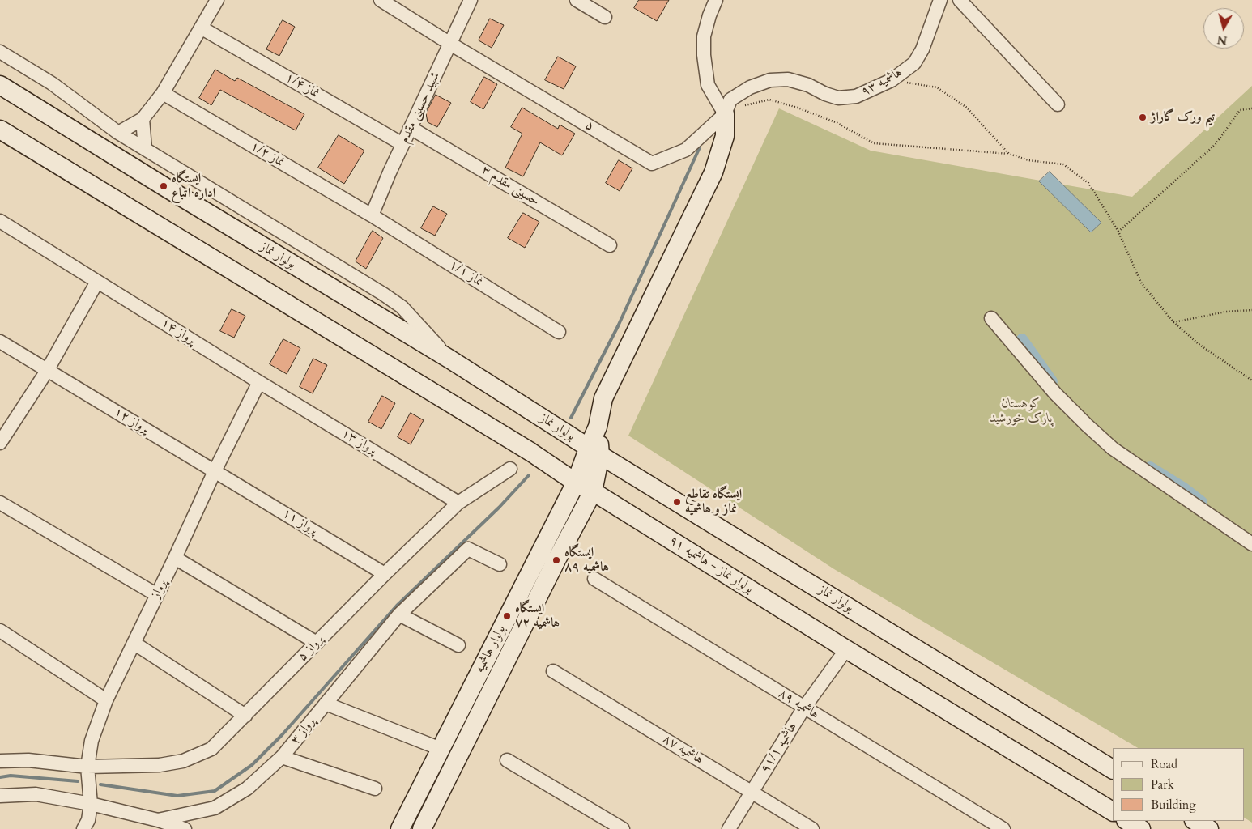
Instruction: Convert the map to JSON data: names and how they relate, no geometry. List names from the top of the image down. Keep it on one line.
{"streets":{"main road":["بولوار نماز","بولوار نماز - هاشمیه ۹۱","بولوار هاشمیه"],"street":["هاشمیه ۹۳","نماز ۱/۴","شهید حسینی مقدم","۵","نماز ۱/۲","حسینی مقدم ۳","نماز ۱/۱","پرواز ۱۴","پرواز ۱۲","پرواز ۱۳","پرواز ۱۱","پرواز","پرواز ۵","هاشمیه ۸۹","پرواز ۳","هاشمیه ۹۱/۱","هاشمیه ۸۷"]},"crossings":[["هاشمیه ۹۳","۵"],["نماز ۱/۴","شهید حسینی مقدم"],["شهید حسینی مقدم","۵"],["شهید حسینی مقدم","نماز ۱/۲"],["شهید حسینی مقدم","حسینی مقدم ۳"],["شهید حسینی مقدم","نماز ۱/۱"],["نماز ۱/۲","نماز ۱/۱"],["بولوار نماز","بولوار هاشمیه"],["پرواز ۱۴","پرواز ۱۳"],["پرواز ۱۴","پرواز"],["پرواز ۱۲","پرواز ۱۱"],["پرواز ۱۲","پرواز"],["پرواز ۱۳","پرواز"],["پرواز ۱۳","پرواز ۵"],["پرواز ۱۱","پرواز"],["پرواز ۱۱","پرواز ۵"],["بولوار نماز - هاشمیه ۹۱","بولوار هاشمیه"],["بولوار نماز - هاشمیه ۹۱","هاشمیه ۹۱/۱"],["پرواز","پرواز ۵"],["پرواز","پرواز ۳"],["هاشمیه ۸۹","هاشمیه ۹۱/۱"],["هاشمیه ۹۱/۱","هاشمیه ۸۷"]],"parks":["کوهستان پارک خورشید"],"places":["تیم ورک گاراژ","ایستگاه اداره اتباع","ایستگاه تقاطع نماز و هاشمیه","ایستگاه هاشمیه ۸۹","ایستگاه هاشمیه ۷۲"],"legend":["Road","Park","Building"],"north":"bottom"}
